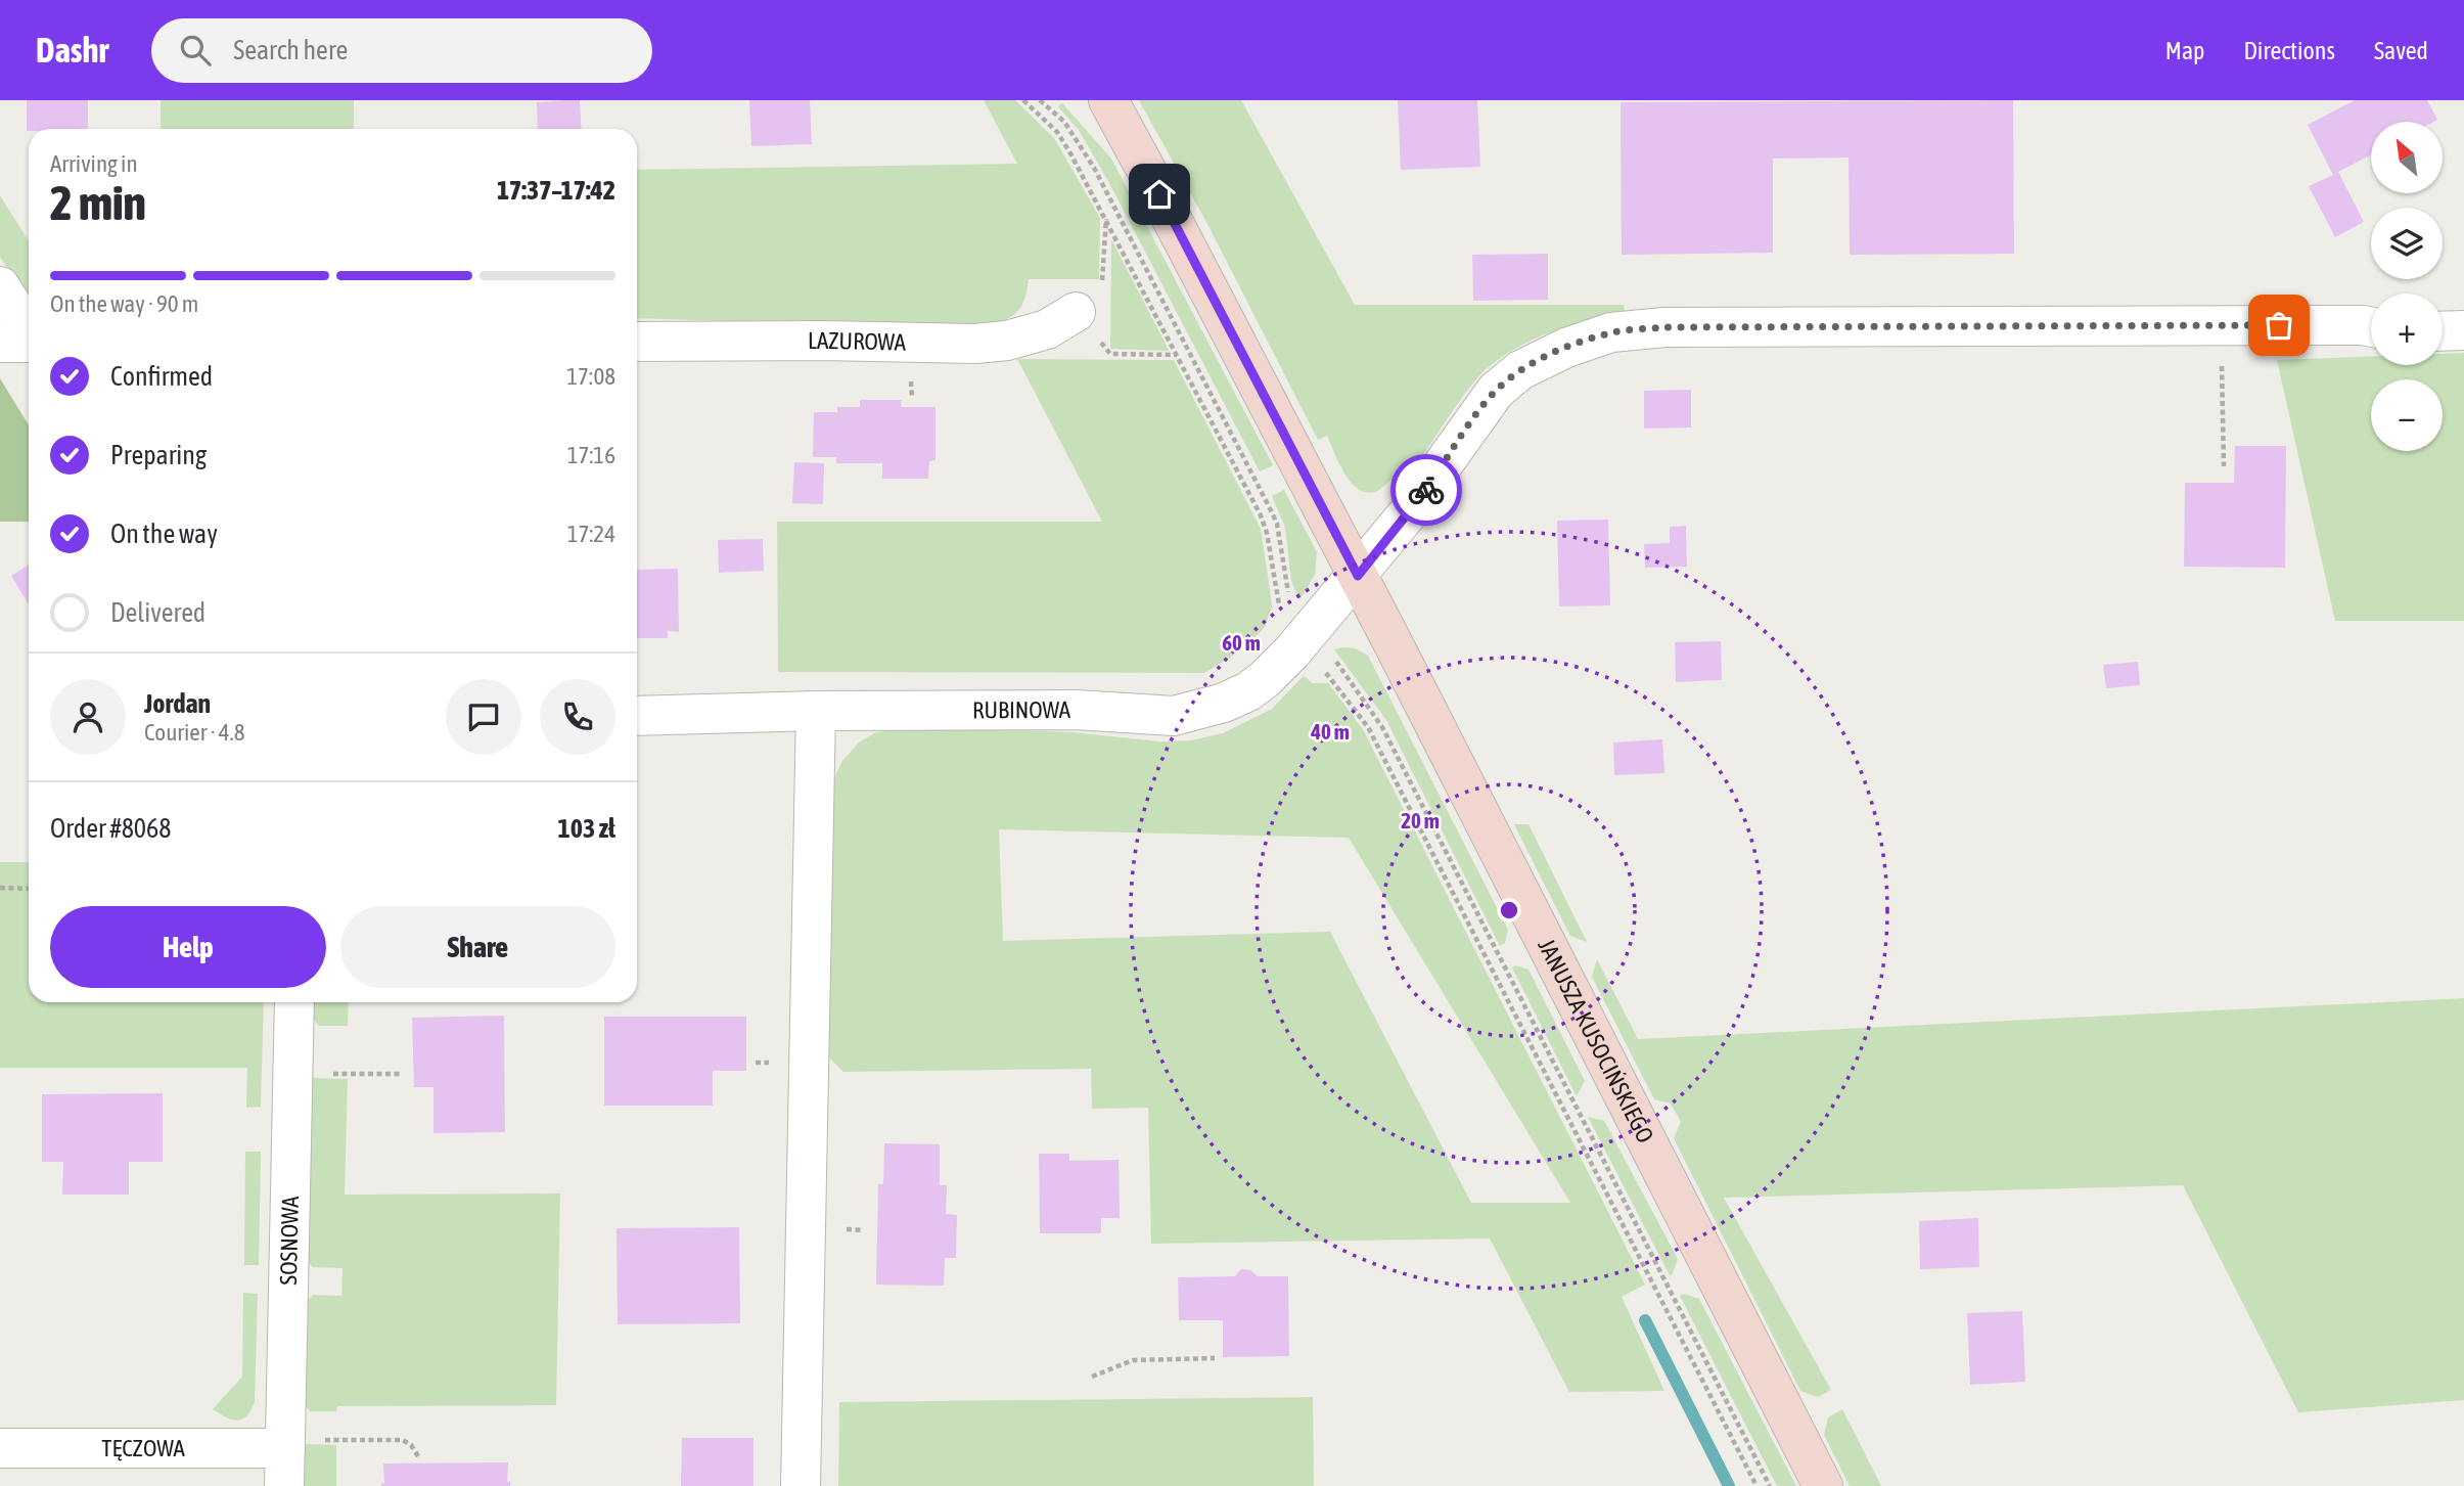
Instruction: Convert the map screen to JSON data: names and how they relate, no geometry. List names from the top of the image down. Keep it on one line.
{"streets":{"street":["LAZUROWA","RUBINOWA","JANUSZA KUSOCIŃSKIEGO","SOSNOWA","TĘCZOWA"]},"crossings":[["RUBINOWA","JANUSZA KUSOCIŃSKIEGO"],["SOSNOWA","TĘCZOWA"]],"north":"top left","page":{"header":"Dashr","search":"Search here","nav":["Map","Directions","Saved"],"map_buttons":["+","−"],"heading":["2 min","Arriving in","17:37–17:42"],"panel":["Jordan","Courier · 4.8","Order #8068","103 zł"],"bar":"On the way · 90 m","list":[["Confirmed","17:08"],["Preparing","17:16"],["On the way","17:24"],"Delivered"],"buttons":["Help","Share"]},"rings":["60 m","40 m","20 m"]}
